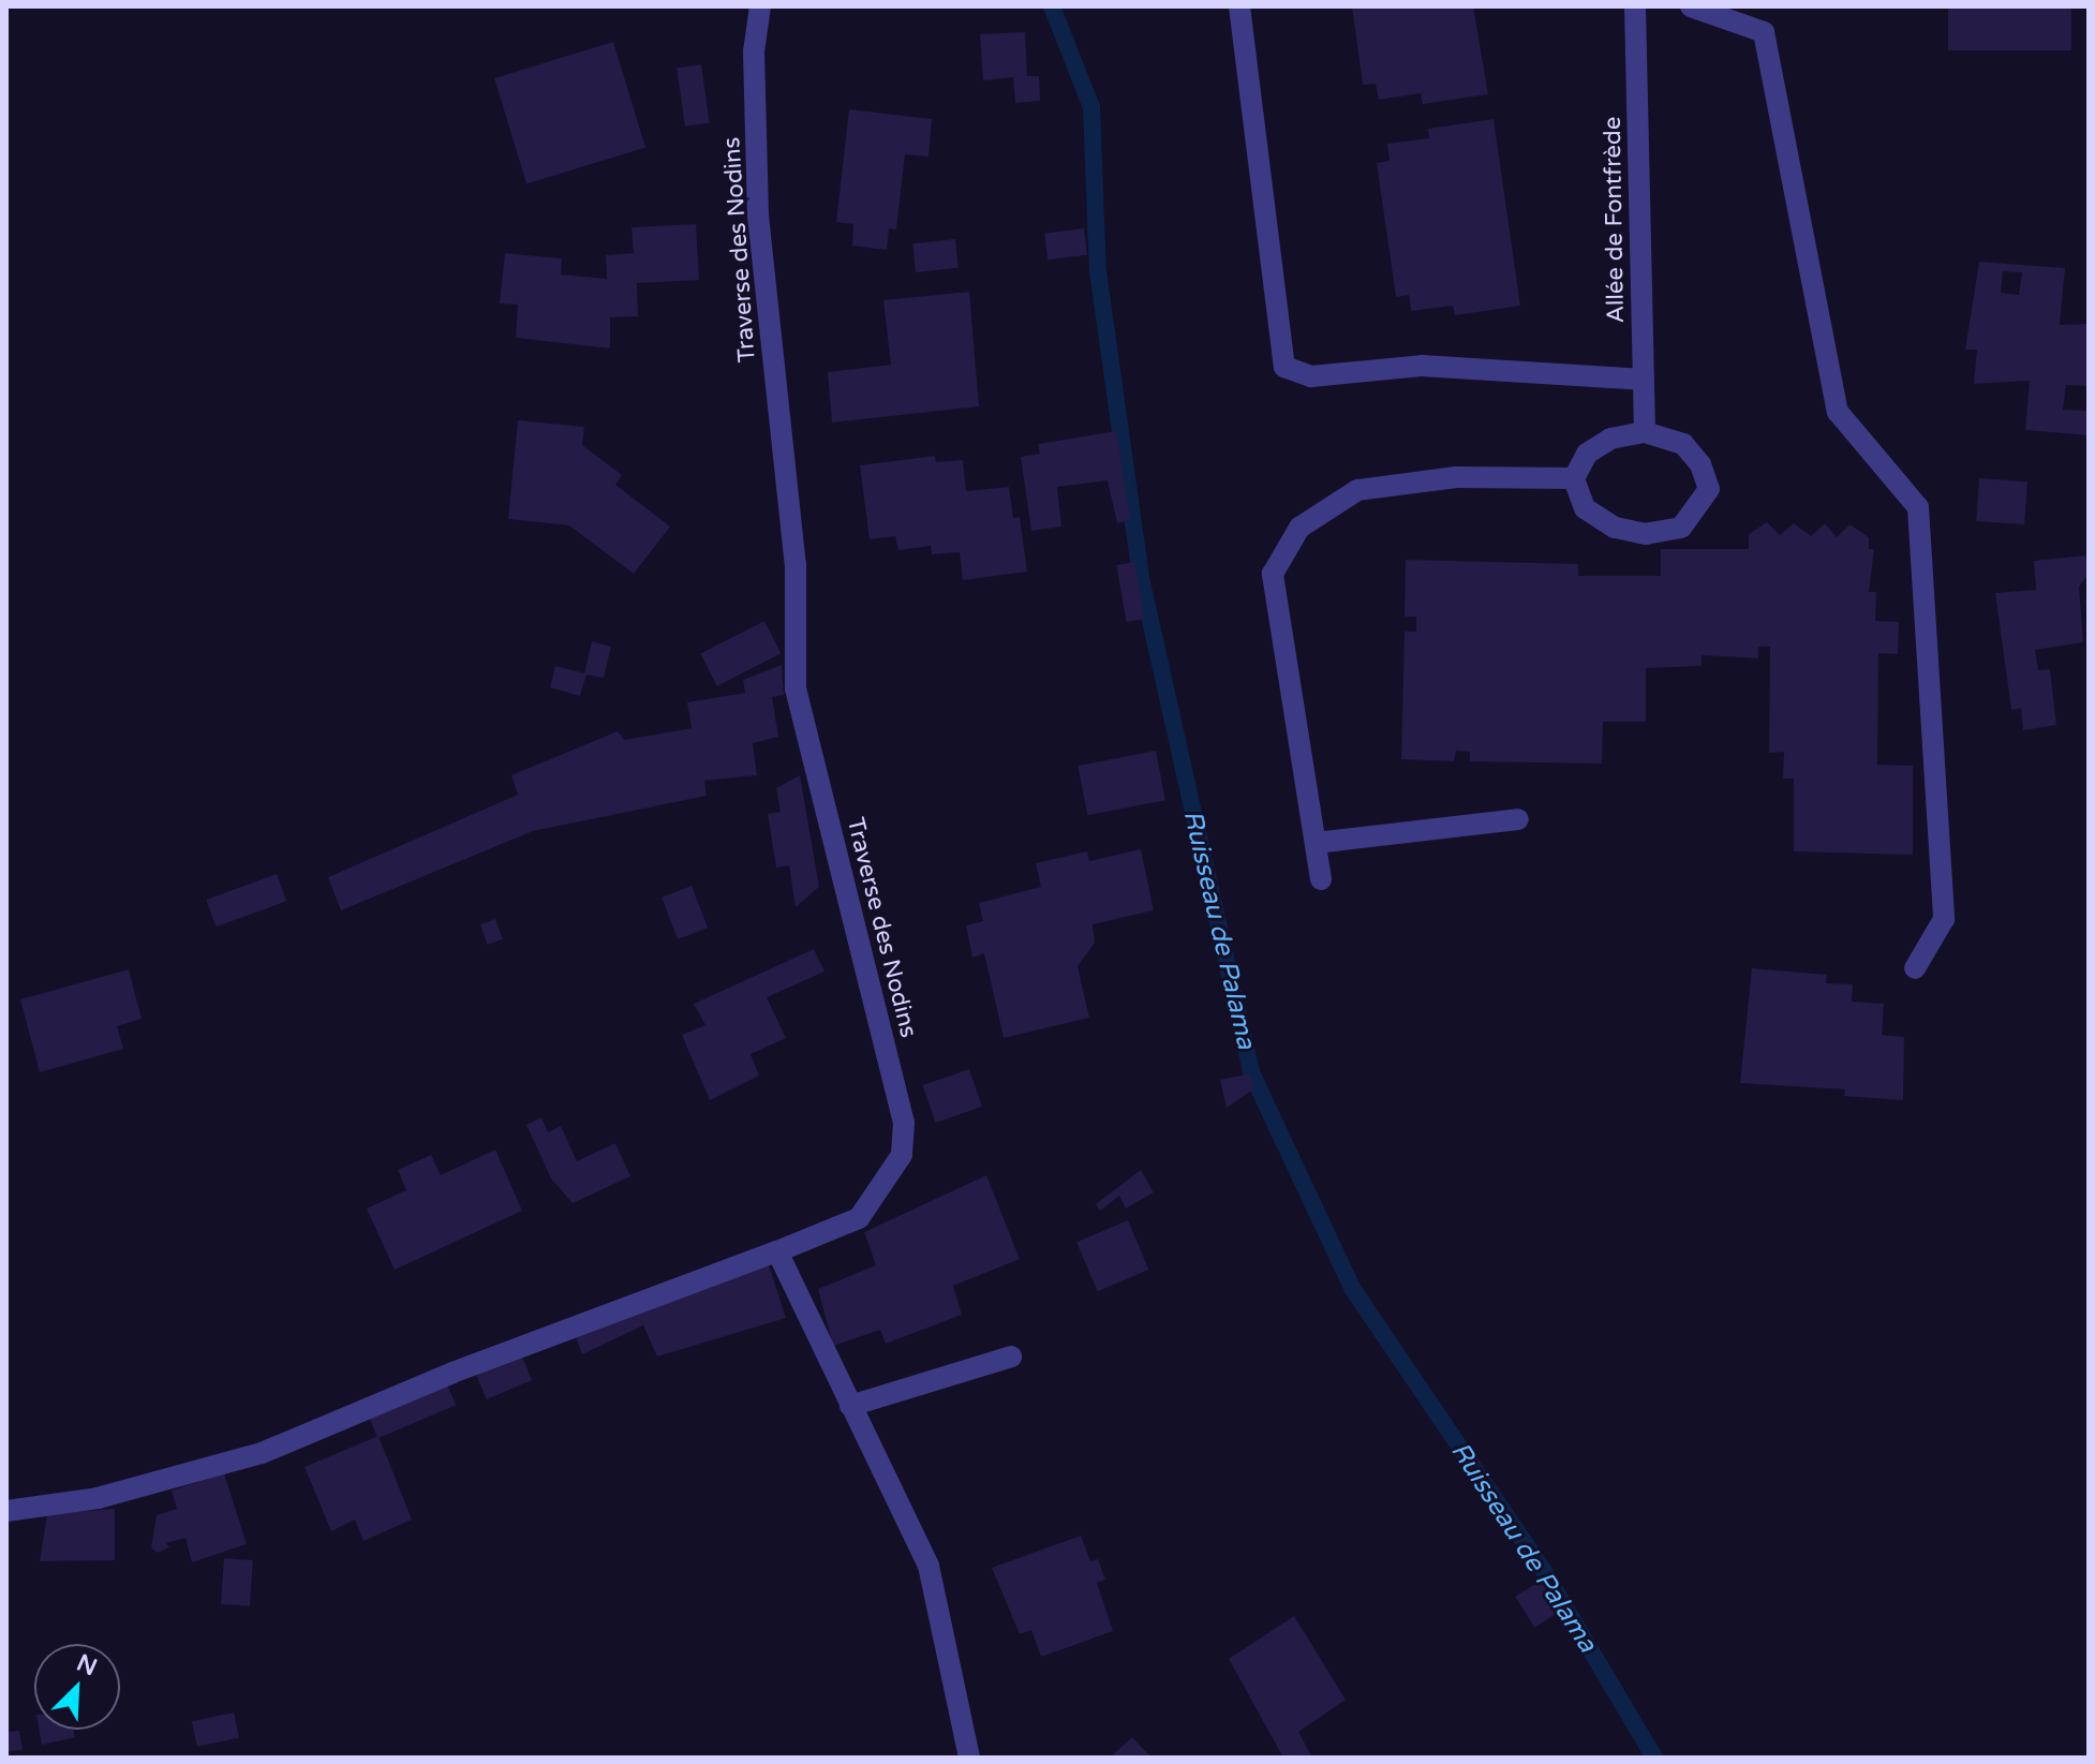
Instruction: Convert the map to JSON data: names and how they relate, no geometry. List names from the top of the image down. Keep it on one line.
{"streets":{"street":["Allée de Fontfrède","Traverse des Nodins"]},"water":["Ruisseau de Palama"],"north":"top right"}
